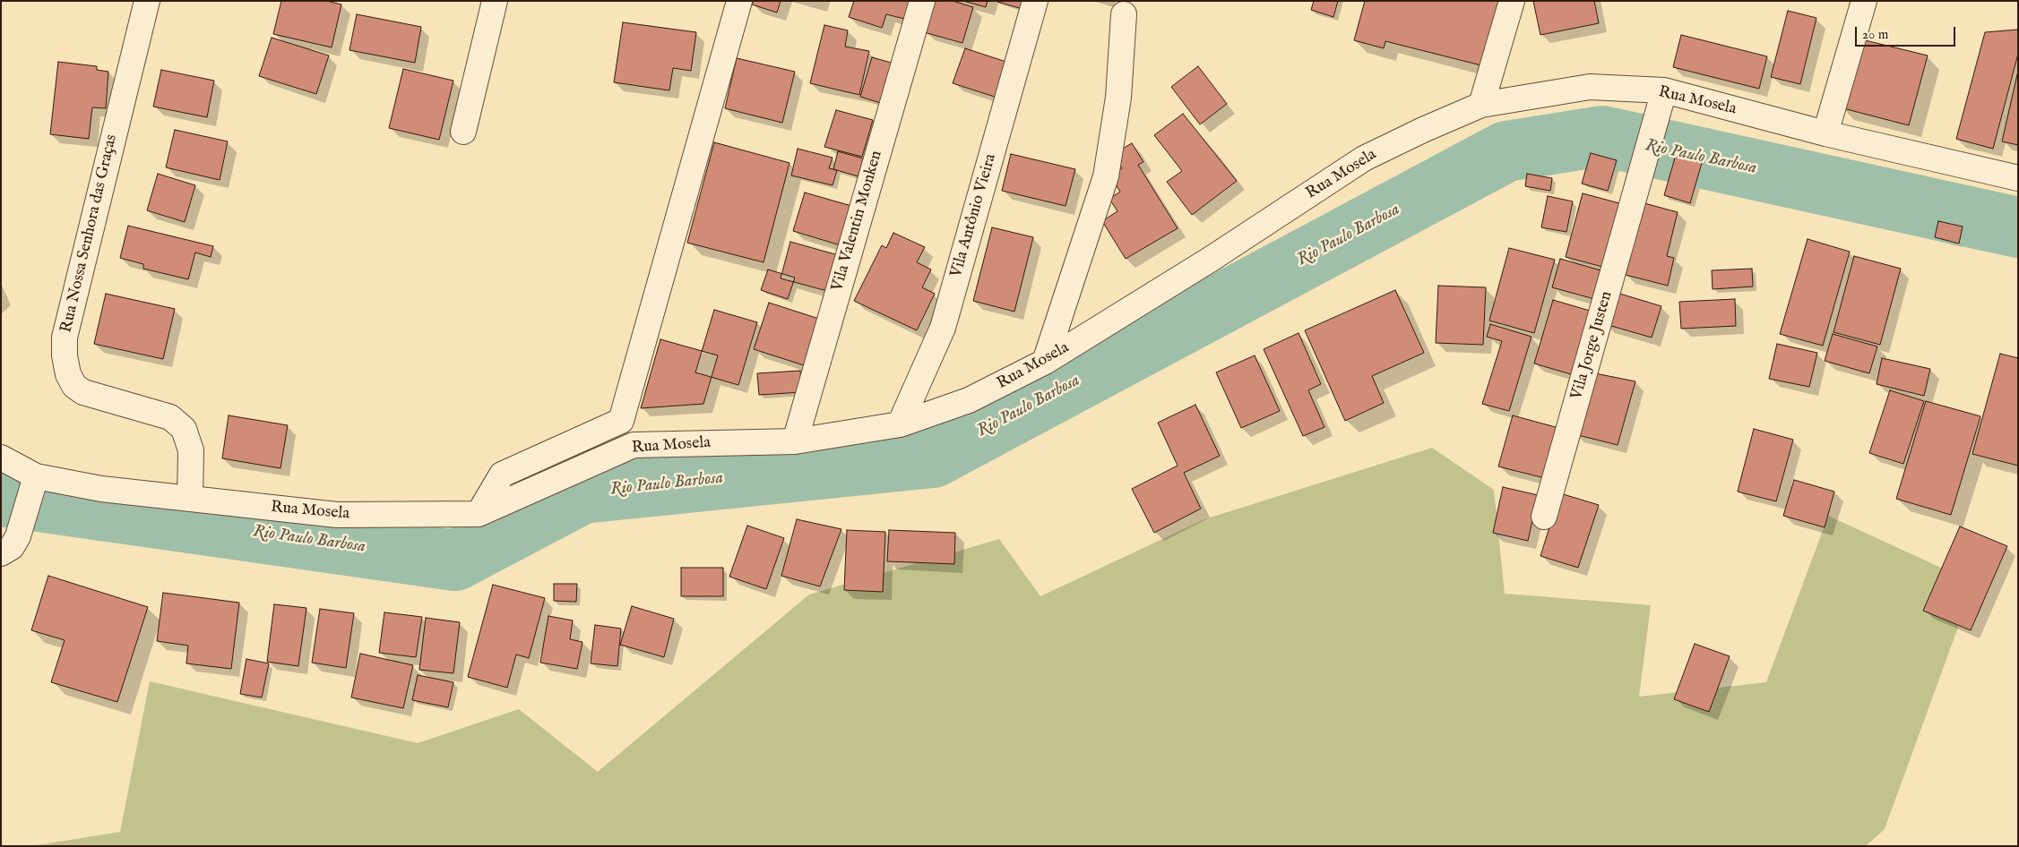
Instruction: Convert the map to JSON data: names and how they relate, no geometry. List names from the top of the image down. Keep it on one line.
{"streets":{"street":["Rua Mosela","Vila Antônio Vieira","Vila Valentin Monken","Rua Nossa Senhora das Graças","Vila Jorge Justen"]},"crossings":[["Rua Mosela","Vila Antônio Vieira"],["Rua Mosela","Vila Valentin Monken"],["Rua Mosela","Rua Nossa Senhora das Graças"],["Rua Mosela","Vila Jorge Justen"]],"water":["Rio Paulo Barbosa"],"scale_bar":"20 m"}
